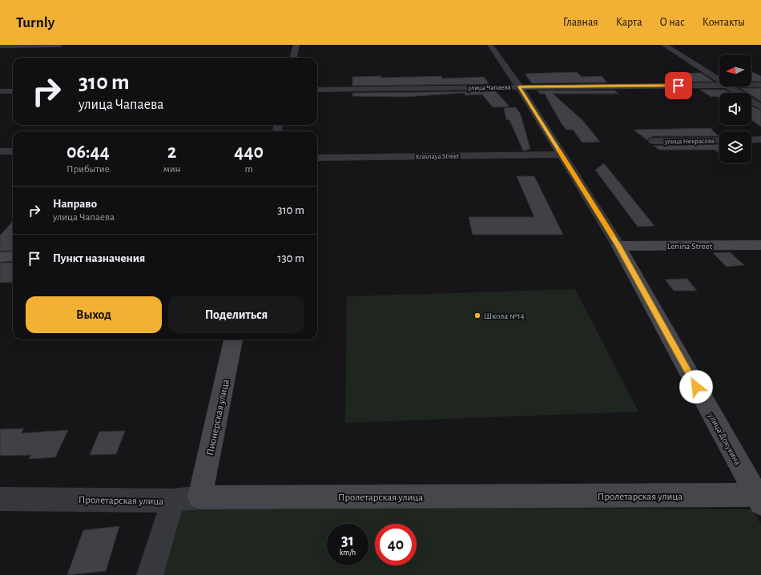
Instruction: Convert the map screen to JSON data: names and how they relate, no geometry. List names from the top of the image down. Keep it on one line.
{"streets":{"street":["улица Чапаева","улица Некрасова","Krasnaya Street","Lenina Street","Пионерская улица","улица Докукина","Пролетарская улица"]},"crossings":[["улица Чапаева","улица Докукина"],["Krasnaya Street","улица Докукина"],["Lenina Street","улица Докукина"],["Пионерская улица","Пролетарская улица"],["улица Докукина","Пролетарская улица"]],"places":["Школа №14"],"north":"left","page":{"header":"Turnly","nav":["Главная","Карта","О нас","Контакты"],"turn":["310 m","улица Чапаева"],"eta":["06:44","Прибытие","2","мин","440","m"],"list":[{"name":"Направо","note":"улица Чапаева","value":"310 m"},{"name":"Пункт назначения","value":"130 m"}],"buttons":["Выход","Поделиться"],"speed":"31 km/h","limit":"40"}}
